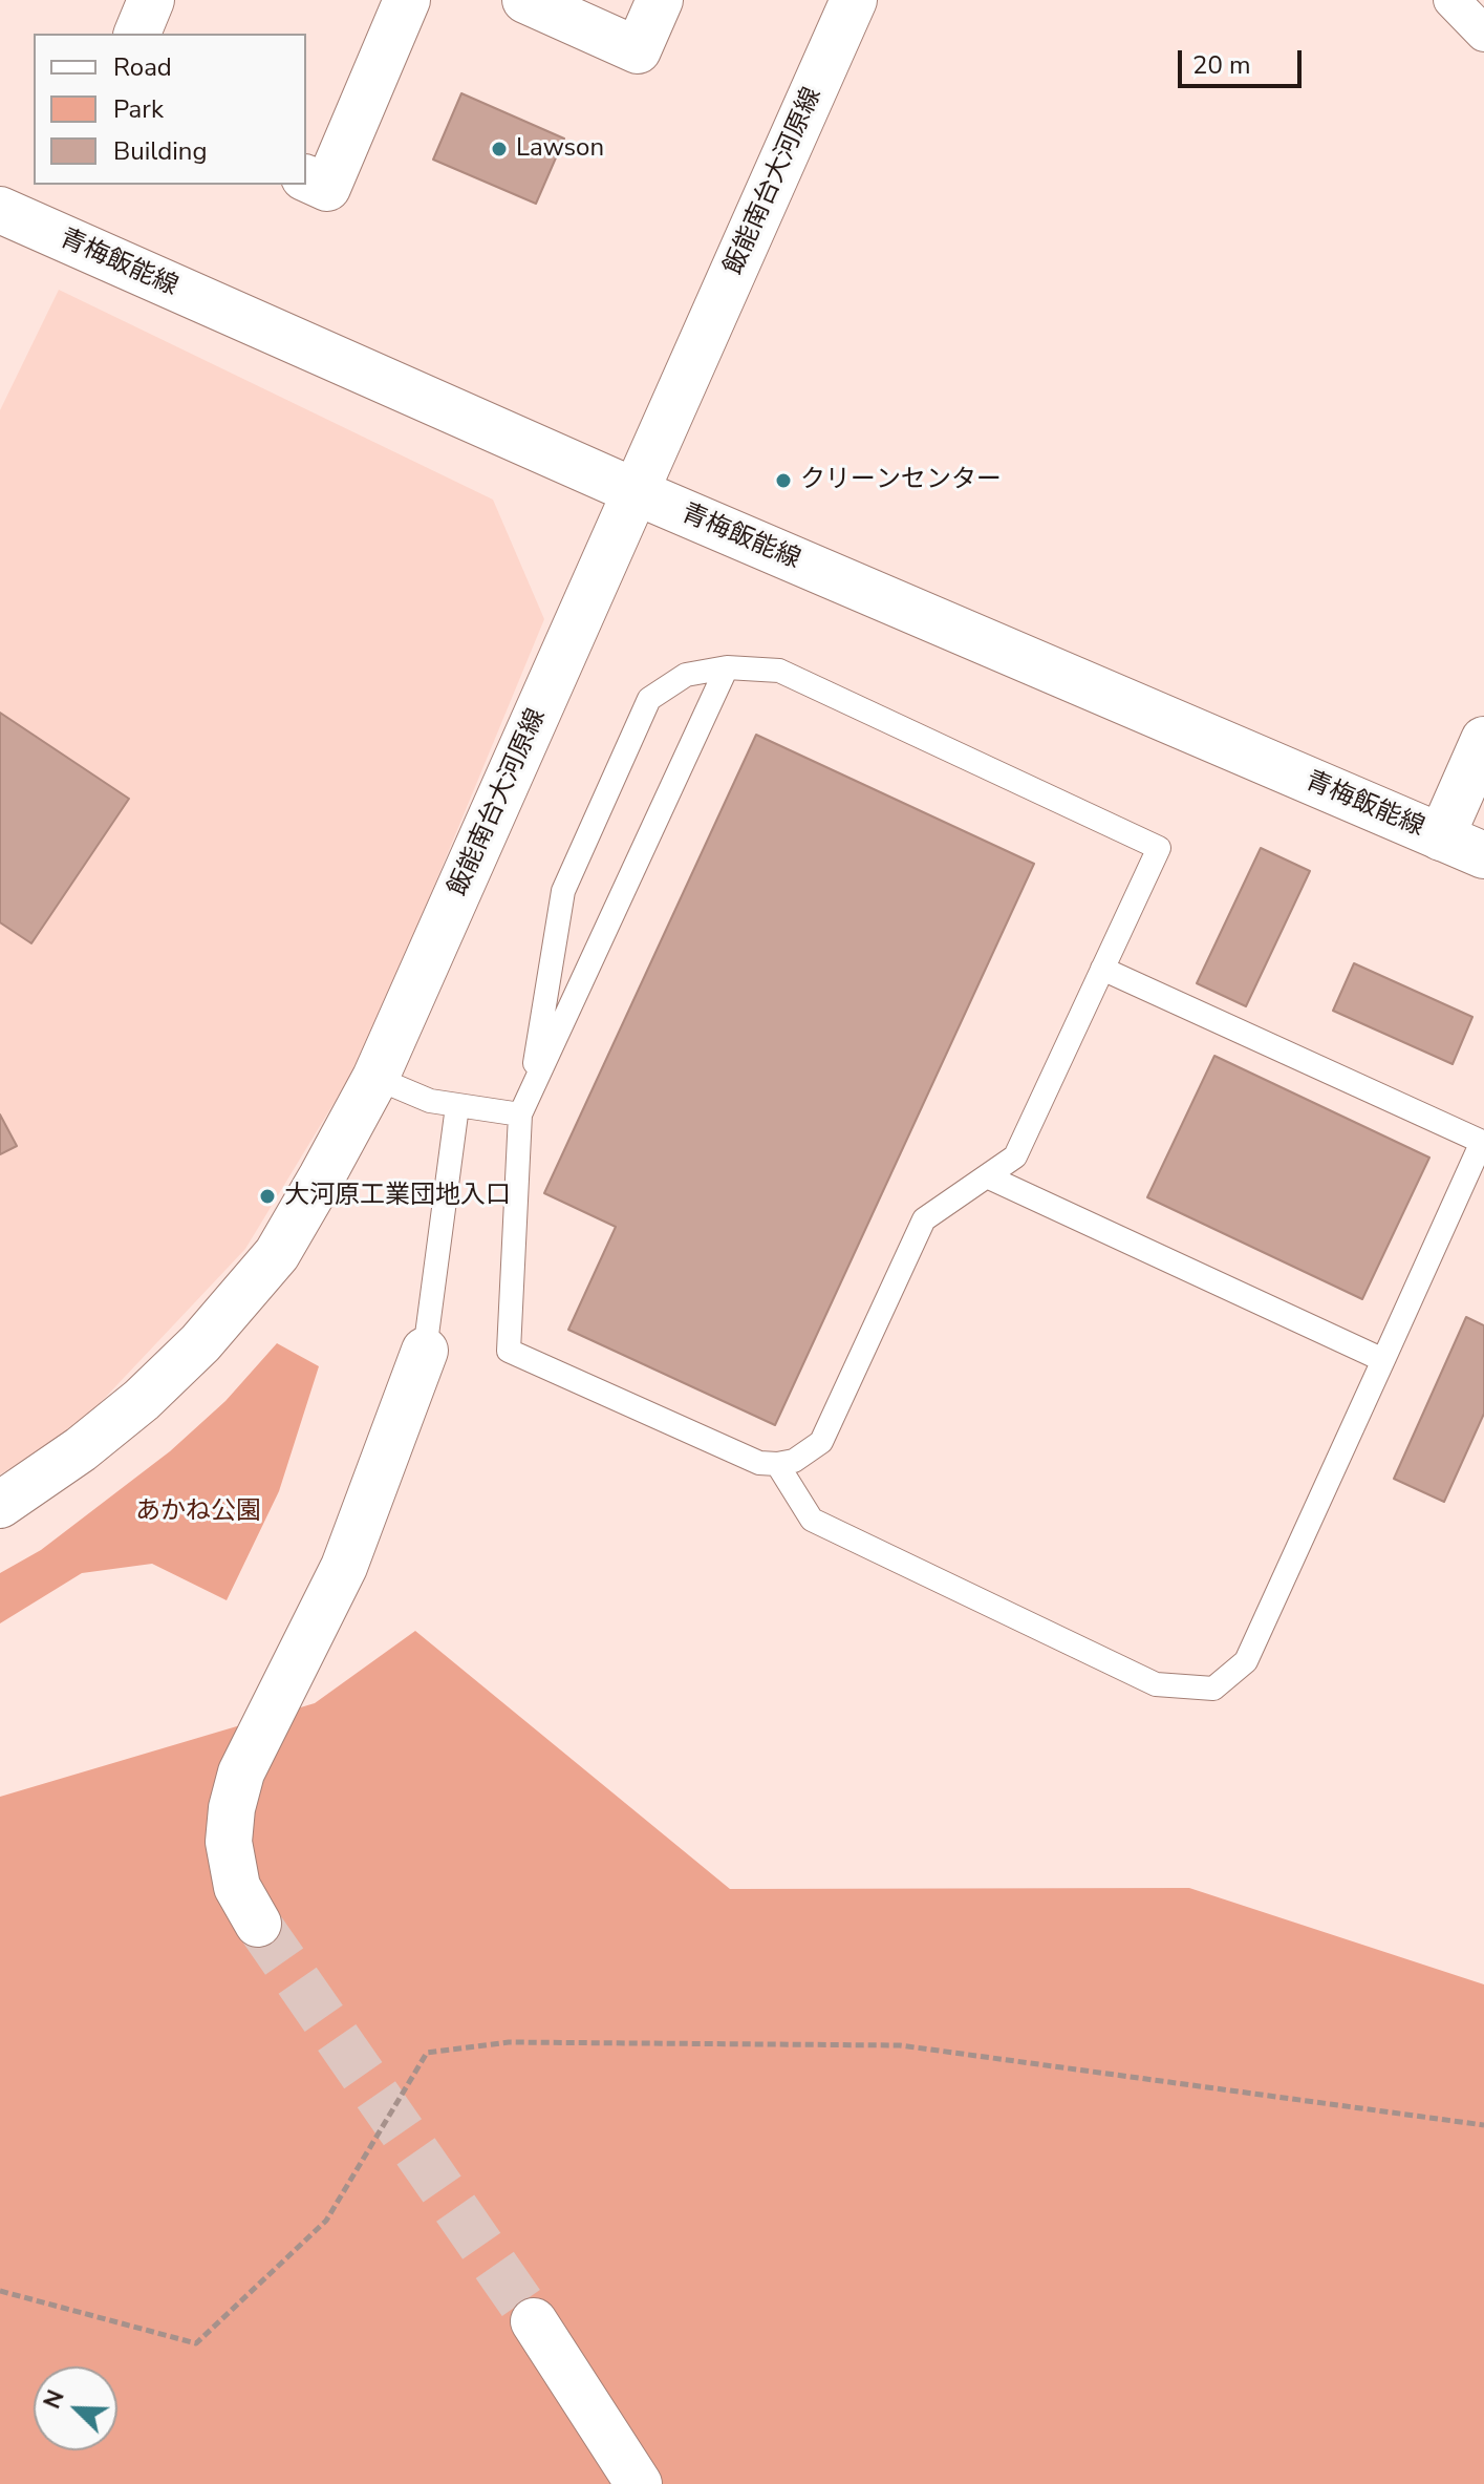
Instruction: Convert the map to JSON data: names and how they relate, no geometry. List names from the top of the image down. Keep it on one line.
{"streets":{"street":["飯能南台大河原線","青梅飯能線"]},"crossings":[["飯能南台大河原線","青梅飯能線"]],"parks":["あかね公園"],"places":["Lawson","クリーンセンター","大河原工業団地入口"],"legend":["Road","Park","Building"],"scale_bar":"20 m","north":"top left"}
